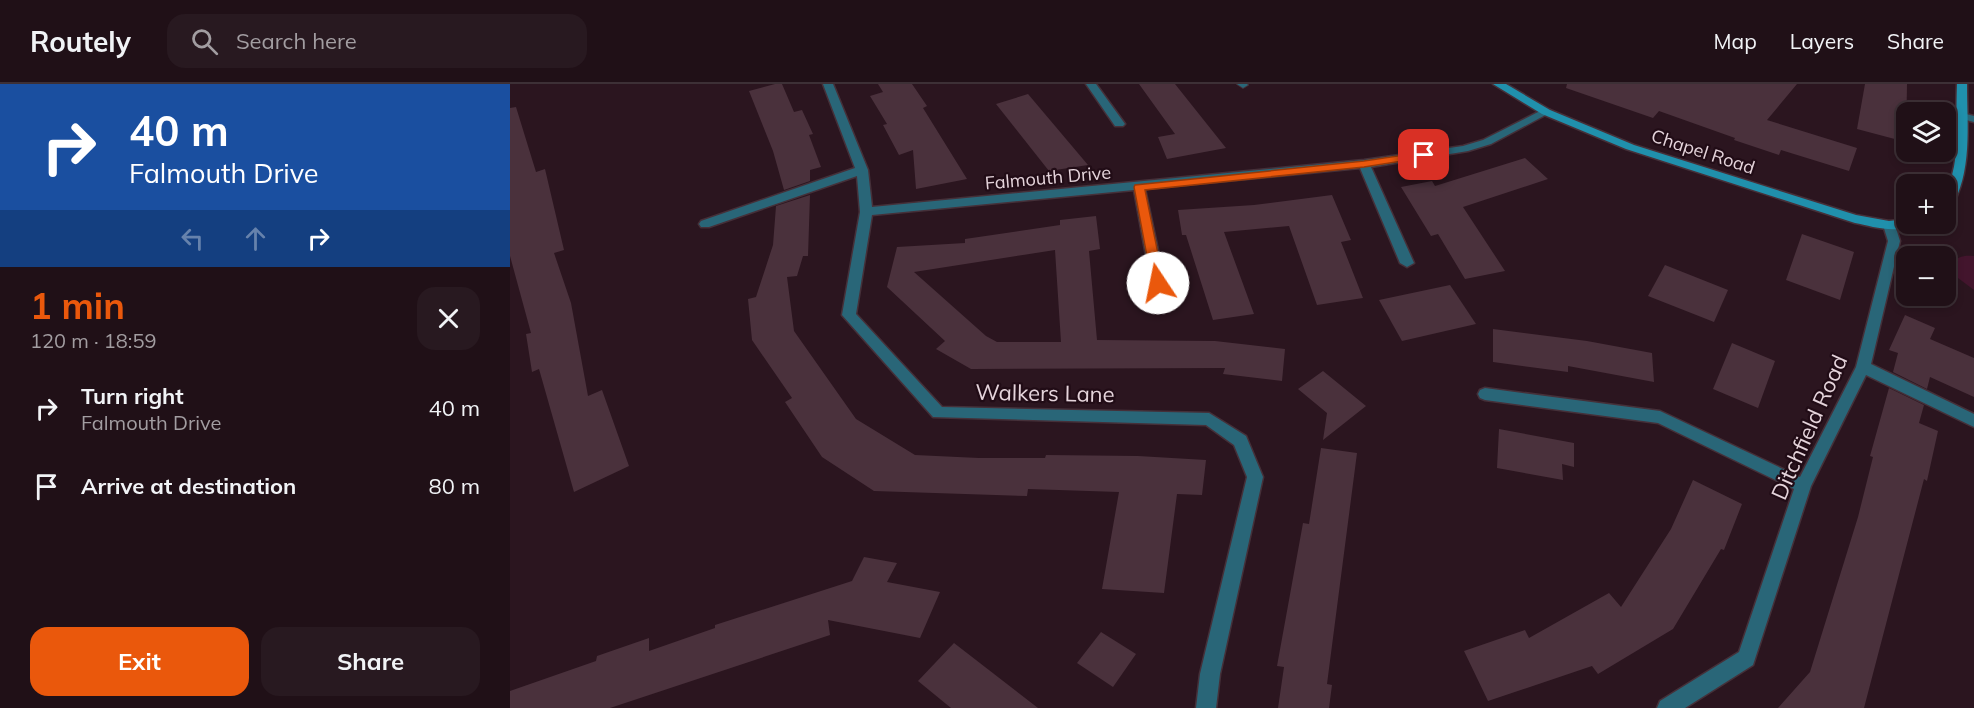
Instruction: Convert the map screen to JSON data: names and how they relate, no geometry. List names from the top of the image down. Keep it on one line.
{"streets":{"street":["Chapel Road","Falmouth Drive","Walkers Lane","Ditchfield Road"]},"crossings":[["Chapel Road","Falmouth Drive"],["Chapel Road","Ditchfield Road"],["Falmouth Drive","Walkers Lane"]],"page":{"header":"Routely","search":"Search here","nav":["Map","Layers","Share"],"turn":["40 m","Falmouth Drive"],"map_buttons":["+","−"],"heading":["1 min","120 m · 18:59"],"list":[{"name":"Turn right","note":"Falmouth Drive","value":"40 m"},{"name":"Arrive at destination","value":"80 m"}],"buttons":["Exit","Share"]}}
